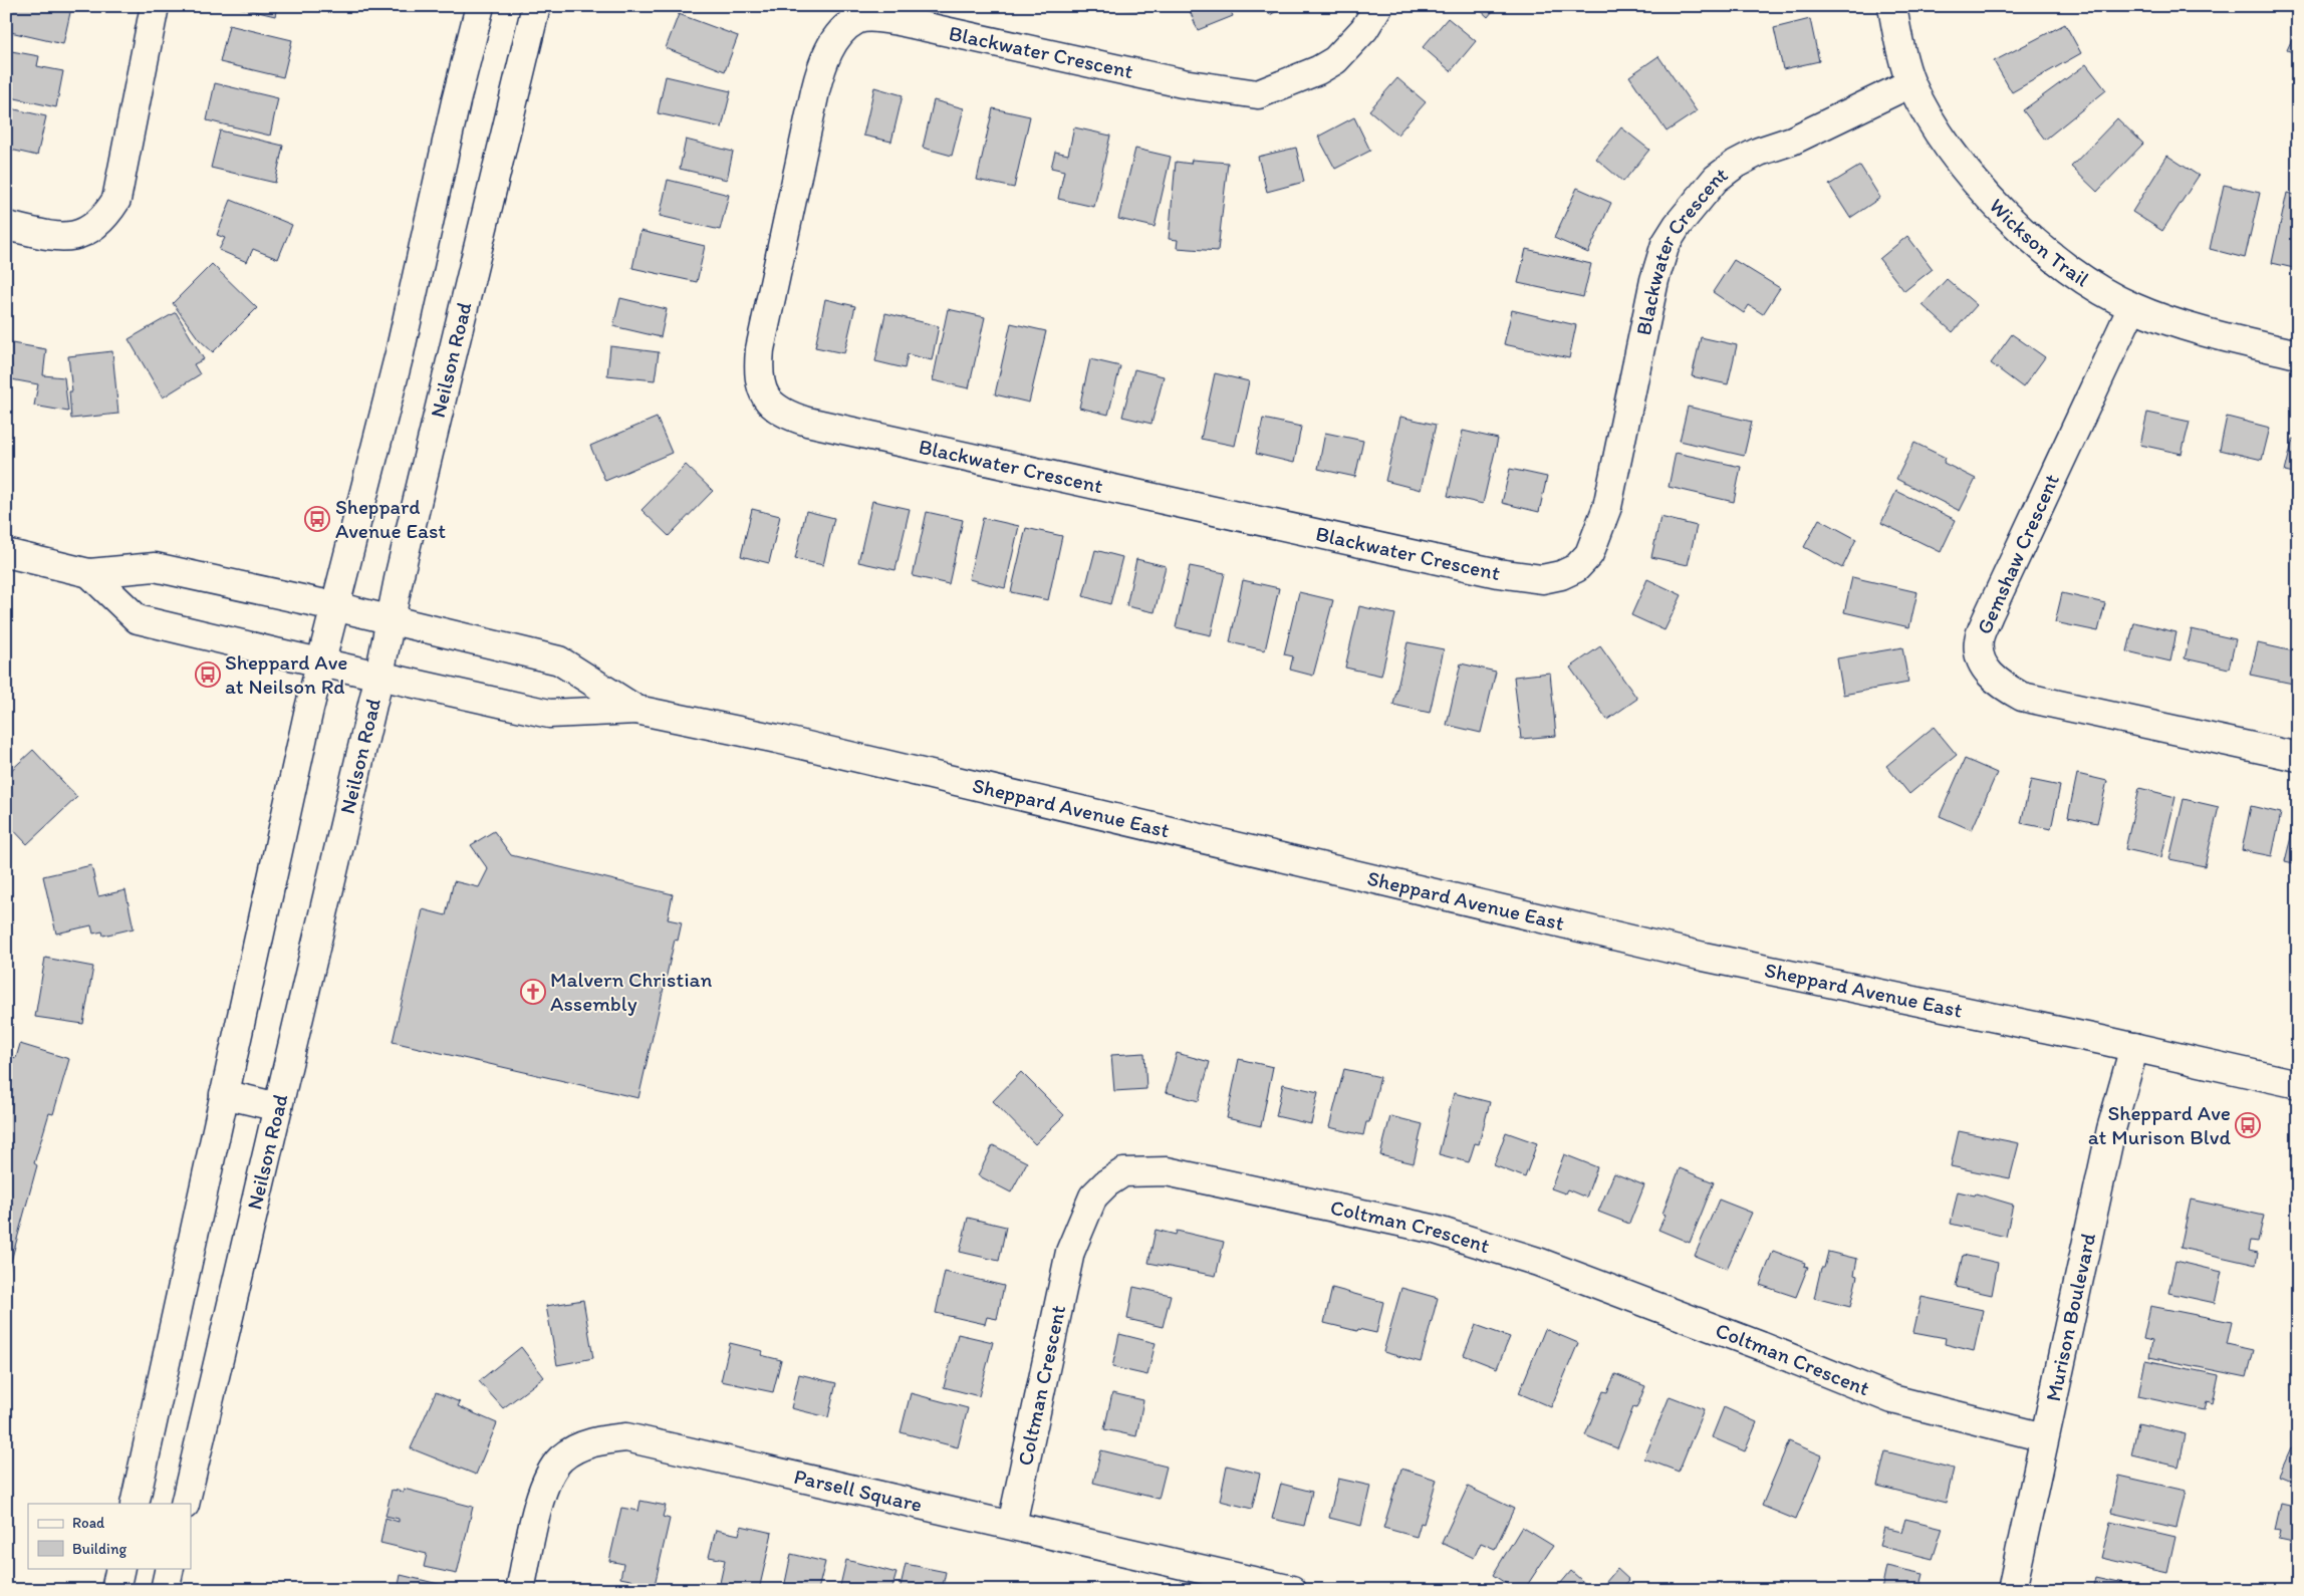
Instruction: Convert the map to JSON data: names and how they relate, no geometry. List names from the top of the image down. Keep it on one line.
{"streets":{"street":["Blackwater Crescent","Wickson Trail","Neilson Road","Gemshaw Crescent","Sheppard Avenue East","Coltman Crescent","Murison Boulevard","Parsell Square"]},"crossings":[["Blackwater Crescent","Wickson Trail"],["Wickson Trail","Gemshaw Crescent"],["Neilson Road","Sheppard Avenue East"],["Sheppard Avenue East","Murison Boulevard"],["Coltman Crescent","Murison Boulevard"],["Coltman Crescent","Parsell Square"]],"places":{"bus stop":["Sheppard Avenue East","Sheppard Ave at Neilson Rd","Sheppard Ave at Murison Blvd"],"church":["Malvern Christian Assembly"]},"legend":["Road","Building"]}
